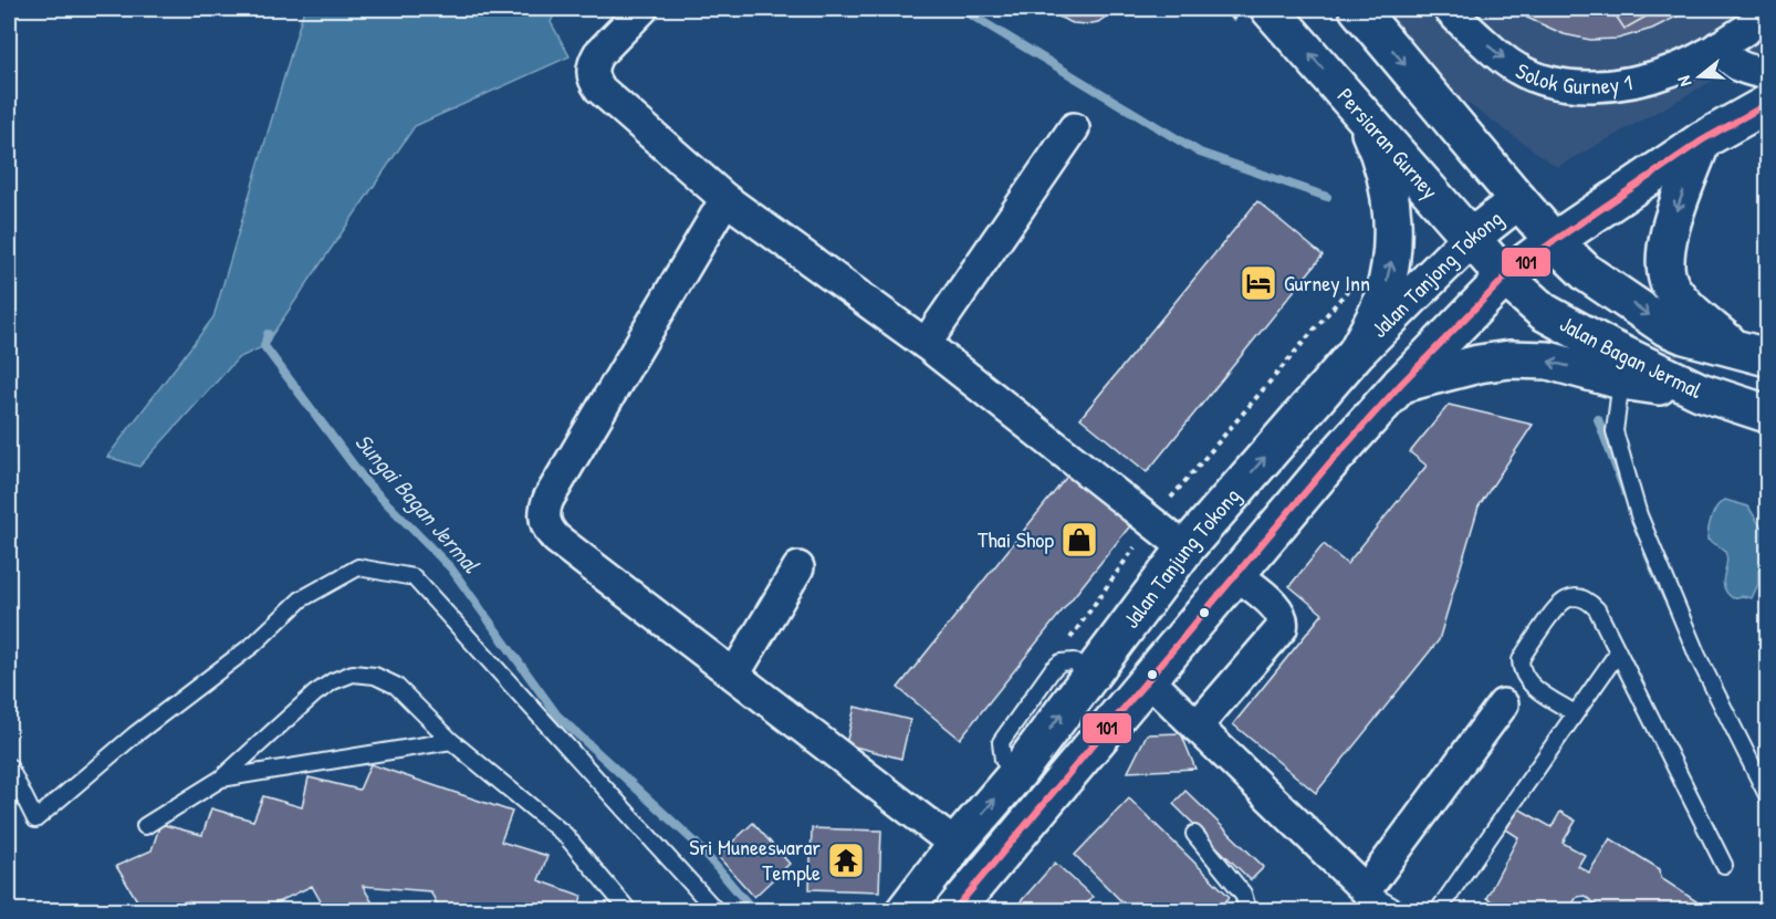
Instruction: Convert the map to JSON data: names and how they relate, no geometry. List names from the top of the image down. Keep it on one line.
{"streets":{"main road":["Persiaran Gurney","Jalan Tanjong Tokong","Jalan Bagan Jermal","Jalan Tanjung Tokong"],"street":["Solok Gurney 1"]},"crossings":[["Persiaran Gurney","Jalan Tanjong Tokong"],["Persiaran Gurney","Jalan Bagan Jermal"],["Jalan Tanjong Tokong","Jalan Tanjung Tokong"]],"one_way":["Solok Gurney 1"],"water":["Sungai Bagan Jermal"],"places":{"hotel":["Gurney Inn"],"shop":["Thai Shop"],"temple":["Sri Muneeswarar Temple"]},"lines":["transit line 101"],"north":"left"}
